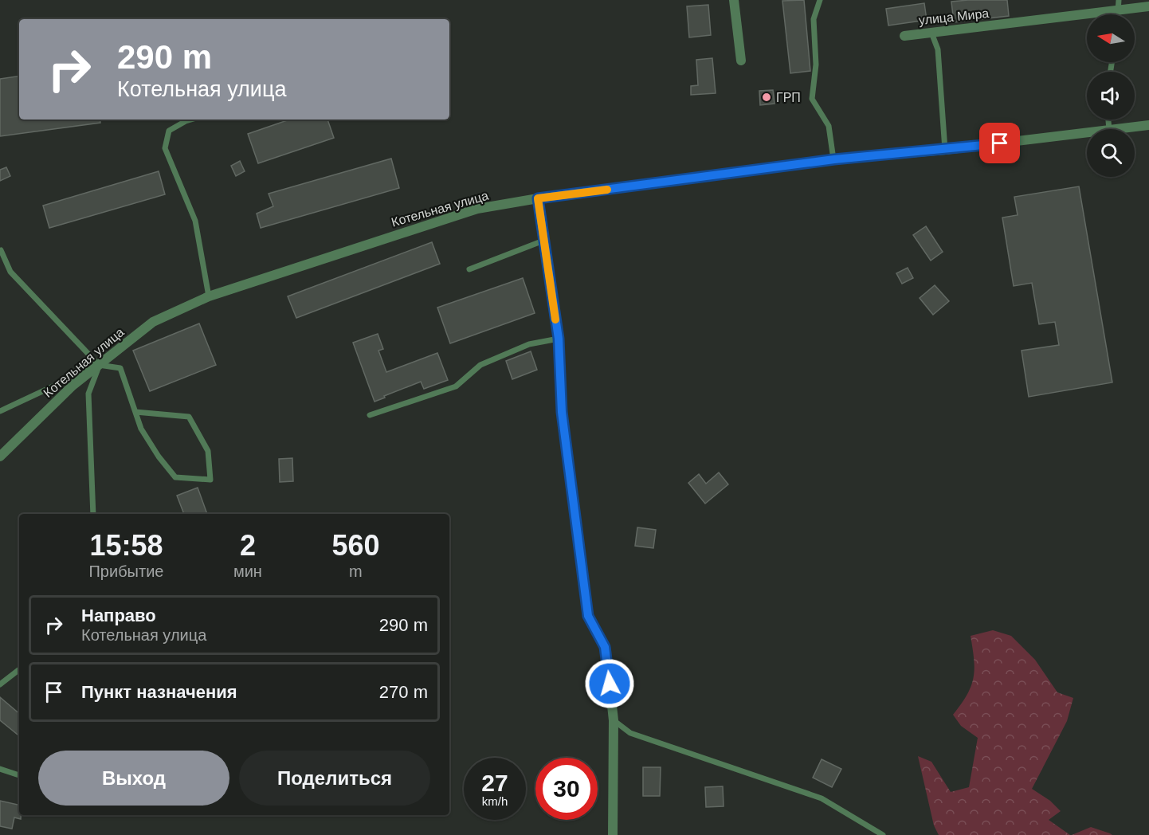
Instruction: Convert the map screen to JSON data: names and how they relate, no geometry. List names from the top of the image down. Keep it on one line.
{"streets":{"street":["улица Мира","Котельная улица"]},"places":["ГРП"],"north":"left","page":{"turn":["290 m","Котельная улица"],"eta":["15:58","Прибытие","2","мин","560","m"],"list":[{"name":"Направо","note":"Котельная улица","value":"290 m"},{"name":"Пункт назначения","value":"270 m"}],"buttons":["Выход","Поделиться"],"speed":"27 km/h","limit":"30"}}
